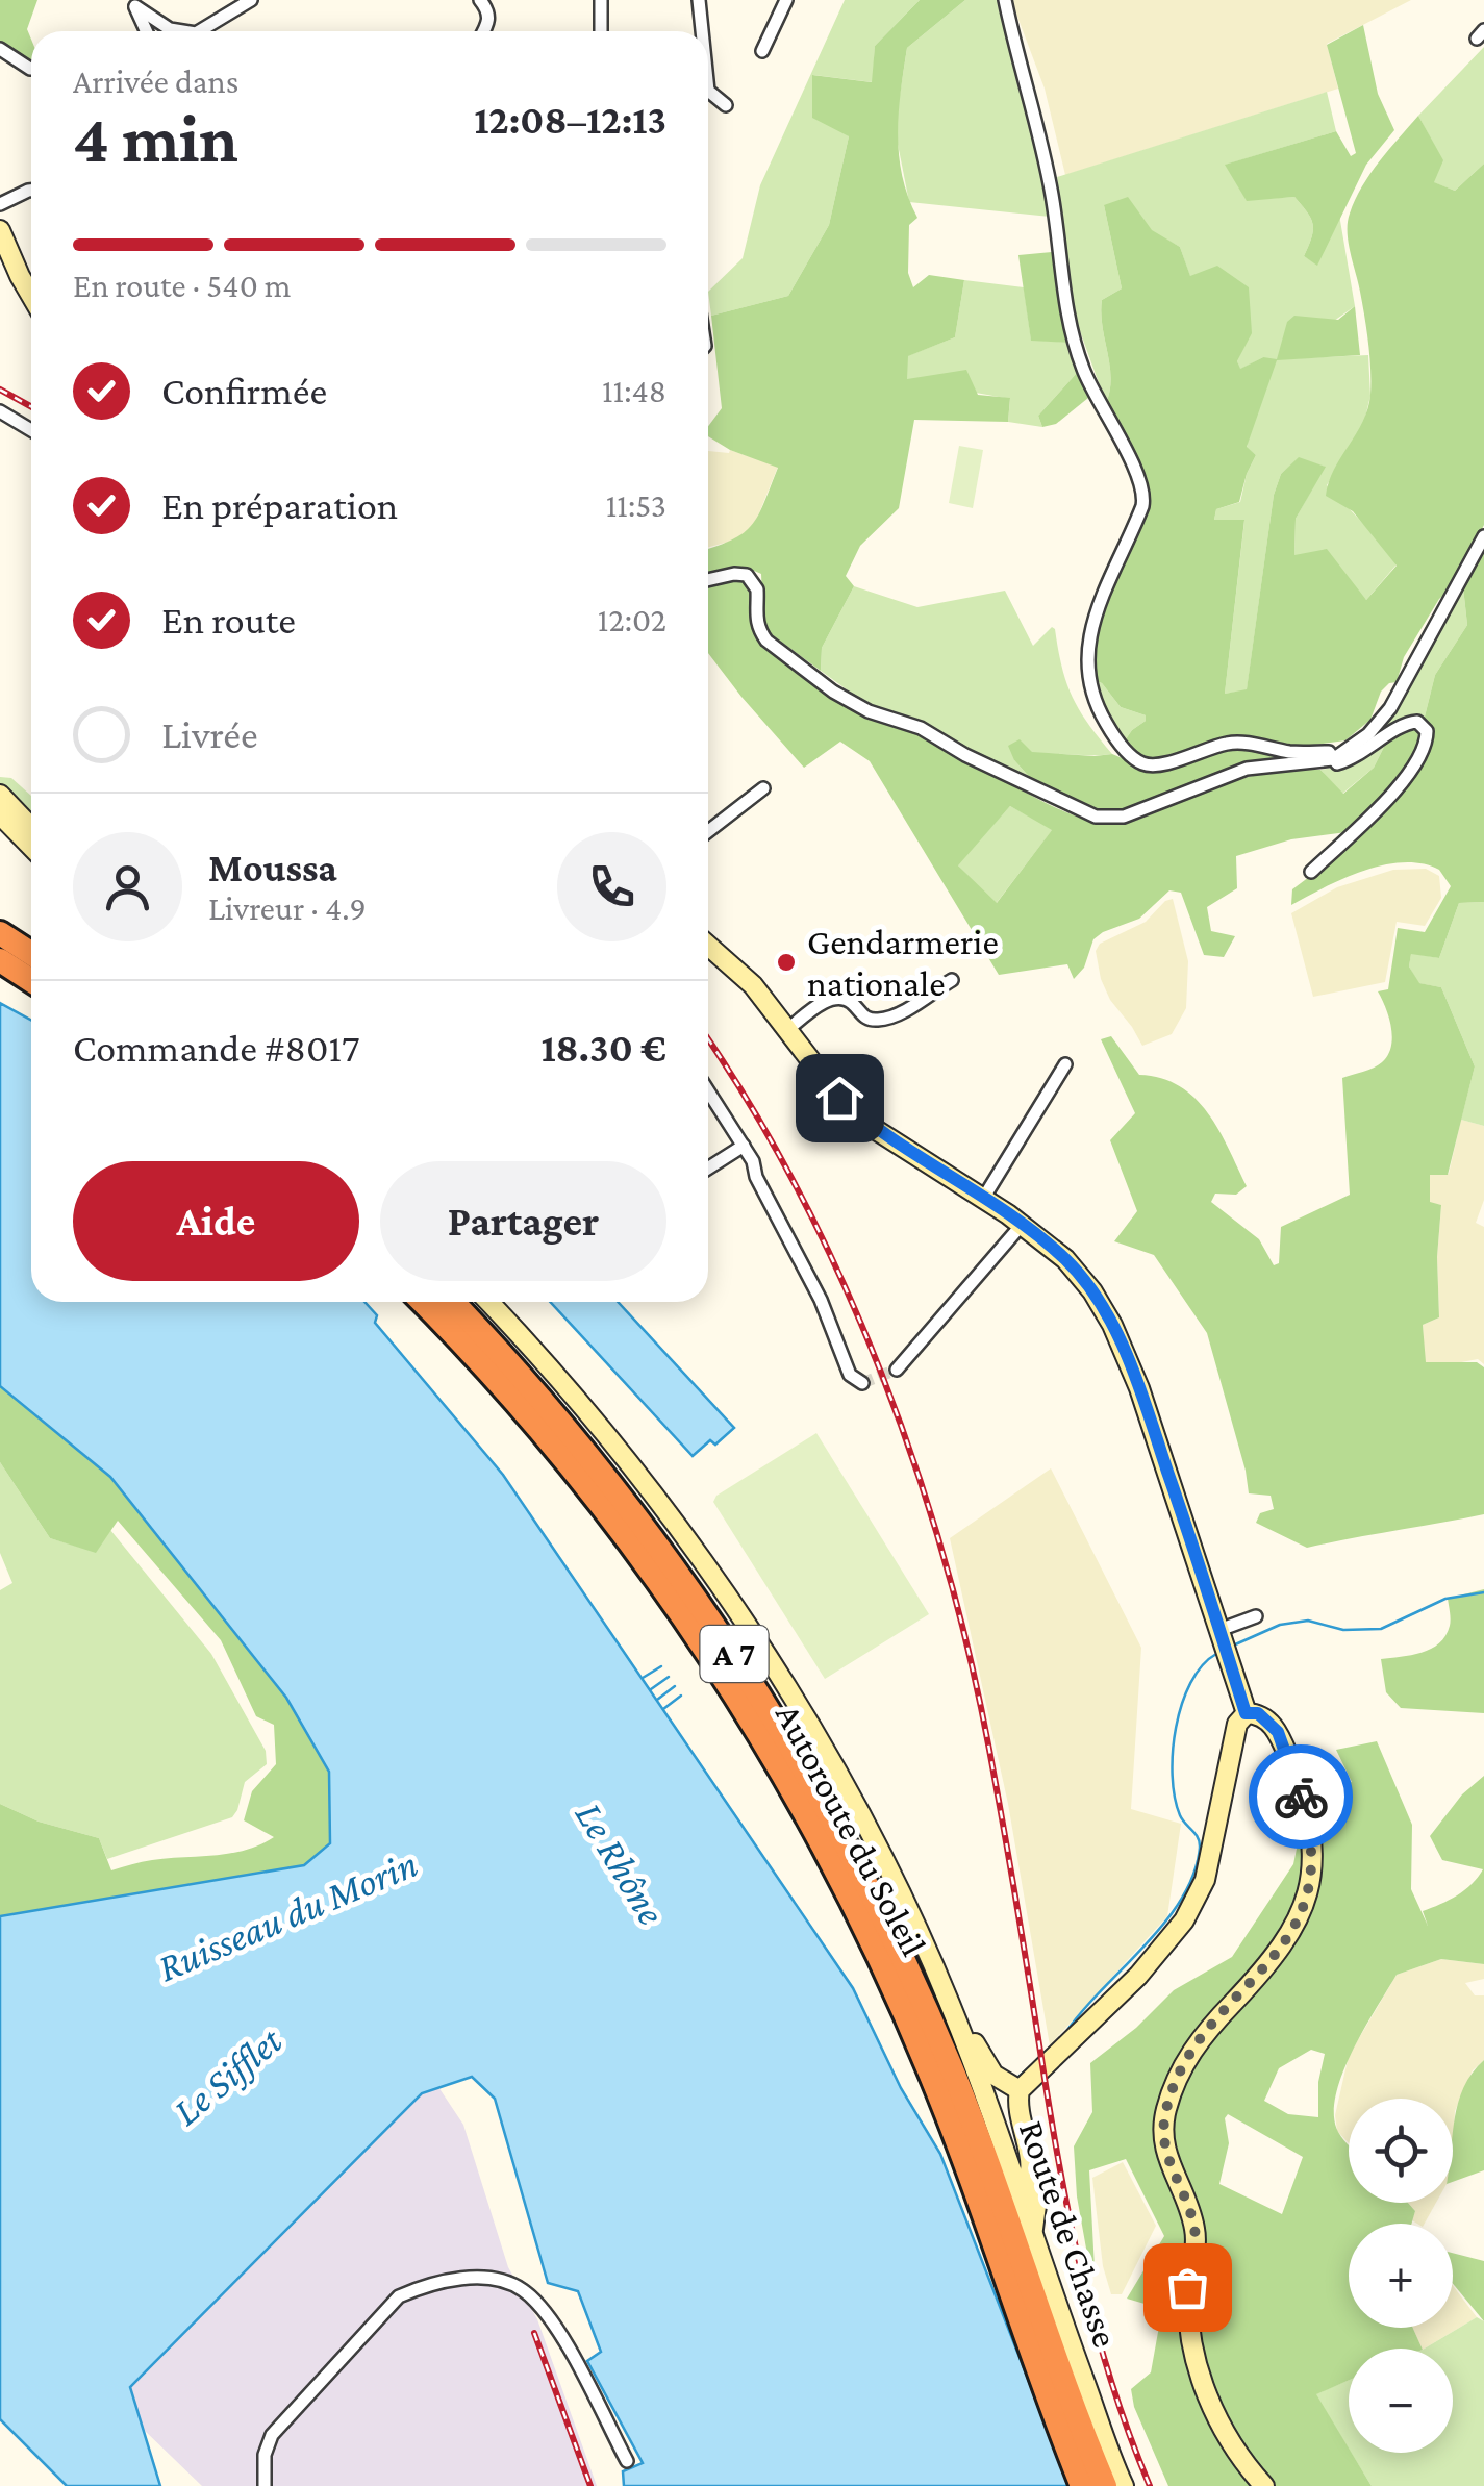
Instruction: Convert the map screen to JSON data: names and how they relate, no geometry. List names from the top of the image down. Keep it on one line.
{"streets":{"highway":["A 7","Autoroute du Soleil"],"street":["Route de Chasse"]},"water":["Le Rhône","Ruisseau du Morin","Le Sifflet"],"places":["Gendarmerie nationale"],"page":{"heading":["4 min","Arrivée dans","12:08–12:13"],"panel":["Moussa","Livreur · 4.9","Commande #8017","18.30 €"],"bar":"En route · 540 m","list":[["Confirmée","11:48"],["En préparation","11:53"],["En route","12:02"],"Livrée"],"buttons":["Aide","Partager"],"map_buttons":["+","−"]}}
